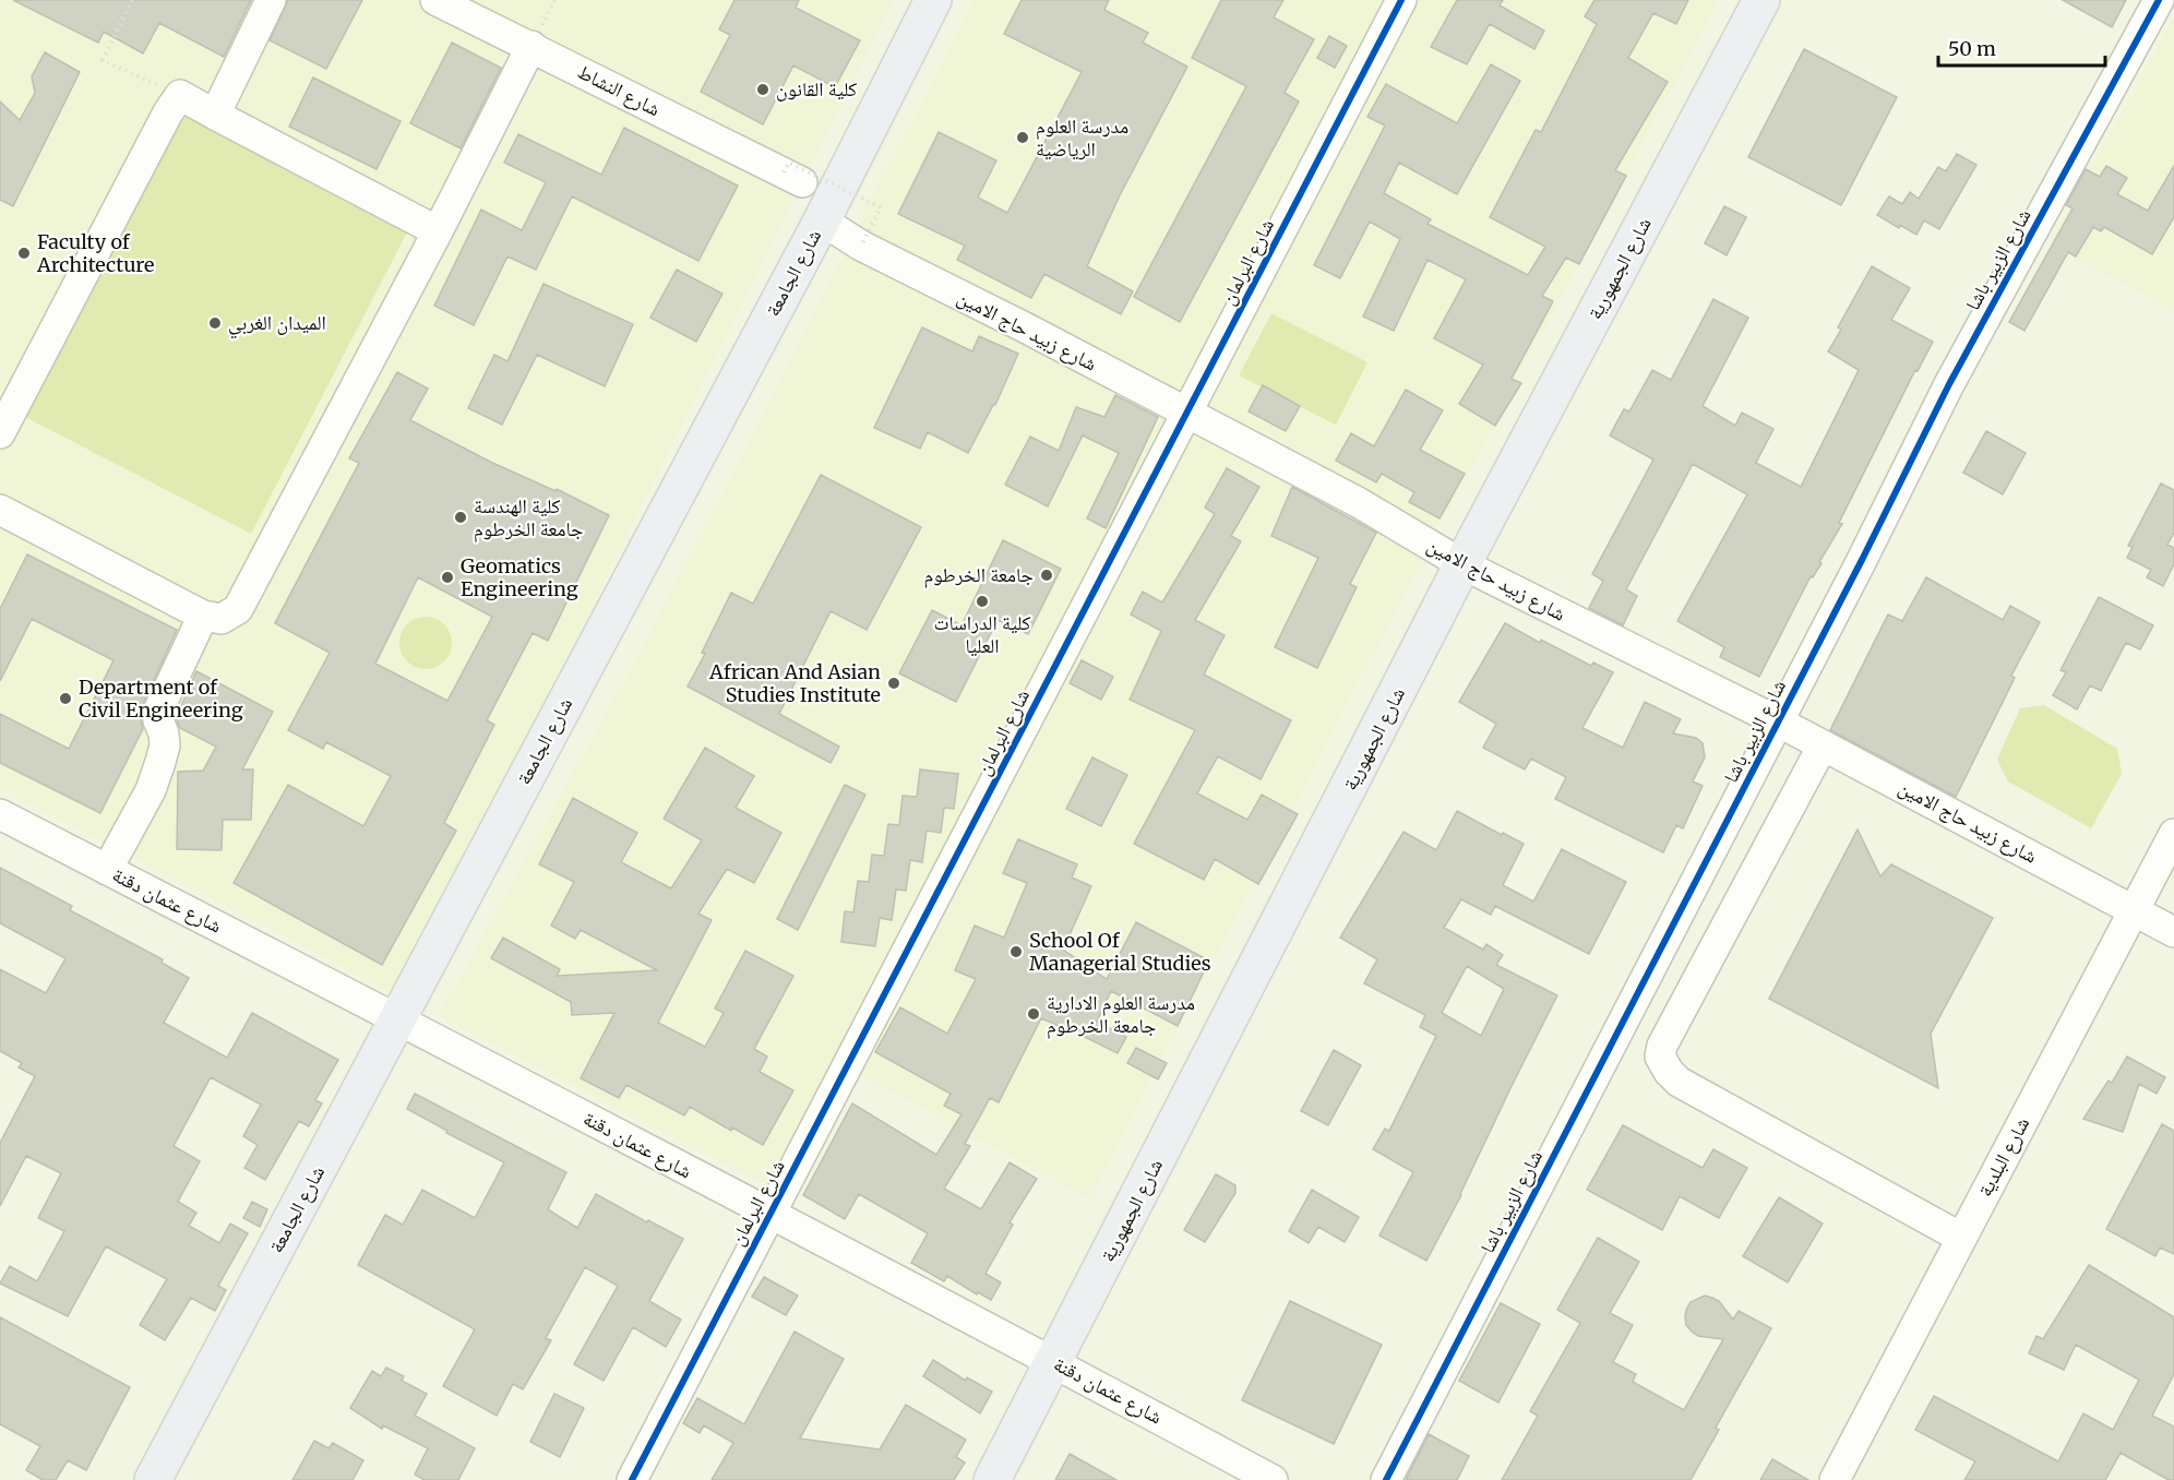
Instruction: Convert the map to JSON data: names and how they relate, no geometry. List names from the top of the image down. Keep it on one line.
{"streets":{"main road":["شارع الجمهورية","شارع الجامعة"],"street":["شارع النشاط","شارع الزبير باشا","شارع البرلمان","شارع زبيد حاج الامين","شارع عثمان دقنة","شارع البلدية"]},"crossings":[["شارع الزبير باشا","شارع زبيد حاج الامين"],["شارع البرلمان","شارع زبيد حاج الامين"],["شارع البرلمان","شارع عثمان دقنة"],["شارع الجمهورية","شارع زبيد حاج الامين"],["شارع الجمهورية","شارع عثمان دقنة"],["شارع الجامعة","شارع زبيد حاج الامين"],["شارع الجامعة","شارع عثمان دقنة"],["شارع زبيد حاج الامين","شارع البلدية"]],"places":["كلية القانون","مدرسة العلوم الرياضية","Faculty of Architecture","الميدان الغربي","كلية الهندسة جامعة الخرطوم","جامعة الخرطوم","Geomatics Engineering","كلية الدراسات العليا","African And Asian Studies Institute","Department of Civil Engineering","School Of Managerial Studies","مدرسة العلوم الادارية جامعة الخرطوم"],"scale_bar":"50 m"}
